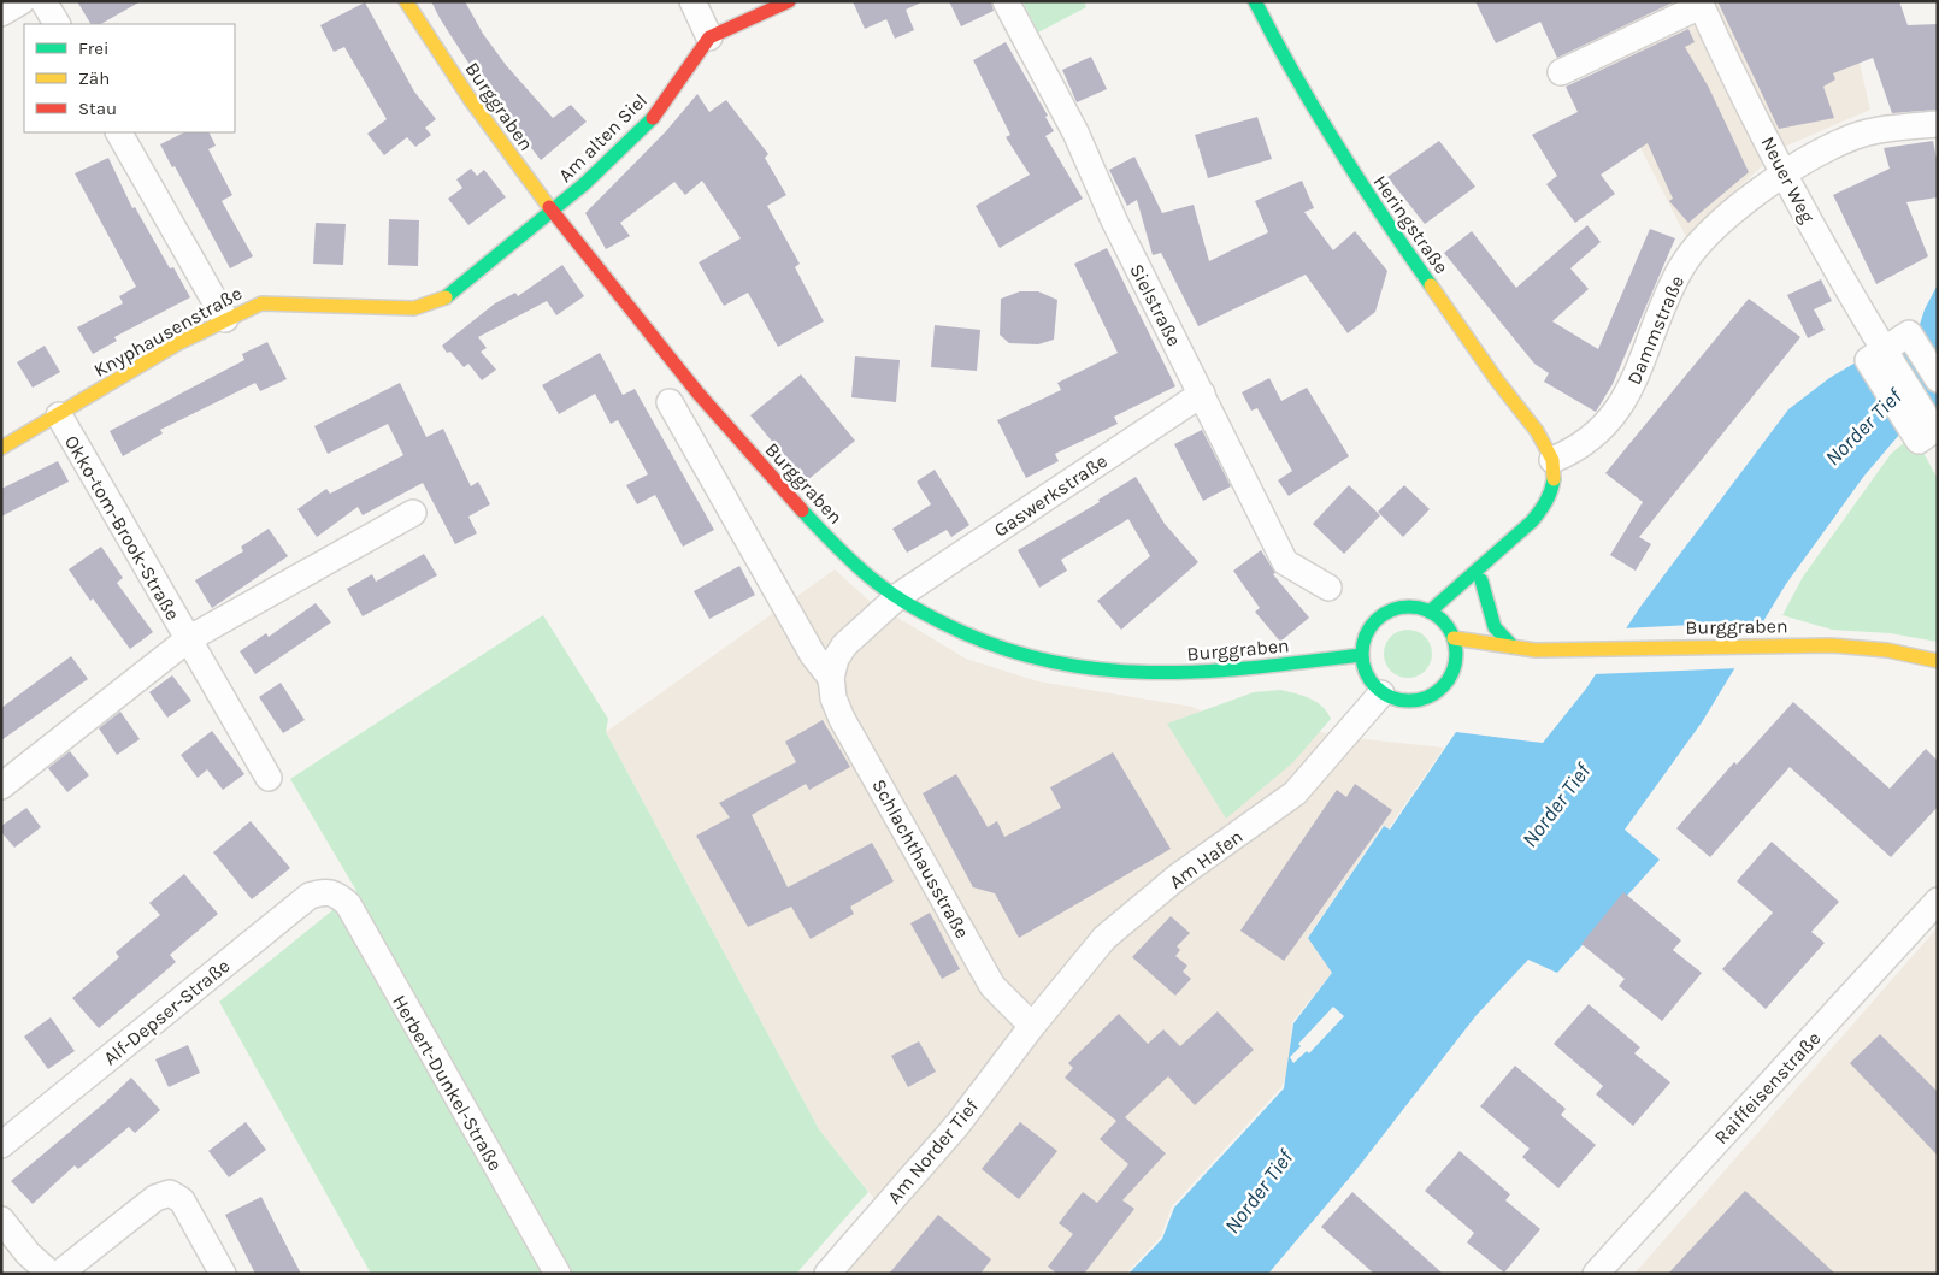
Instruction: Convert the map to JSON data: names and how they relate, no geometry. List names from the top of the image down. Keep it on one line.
{"streets":{"main road":["Burggraben","Am alten Siel","Heringstraße","Knyphausenstraße"],"street":["Neuer Weg","Sielstraße","Dammstraße","Gaswerkstraße","Okko-tom-Brook-Straße","Schlachthausstraße","Am Hafen","Alf-Depser-Straße","Herbert-Dunkel-Straße","Raiffeisenstraße","Am Norder Tief"]},"crossings":[["Burggraben","Am alten Siel"],["Burggraben","Knyphausenstraße"],["Burggraben","Gaswerkstraße"],["Burggraben","Am Hafen"],["Am alten Siel","Knyphausenstraße"],["Neuer Weg","Dammstraße"],["Heringstraße","Dammstraße"],["Sielstraße","Gaswerkstraße"],["Knyphausenstraße","Okko-tom-Brook-Straße"],["Schlachthausstraße","Am Hafen"],["Schlachthausstraße","Am Norder Tief"],["Am Hafen","Am Norder Tief"],["Alf-Depser-Straße","Herbert-Dunkel-Straße"]],"water":["Norder Tief"],"legend":["Frei","Zäh","Stau"]}
